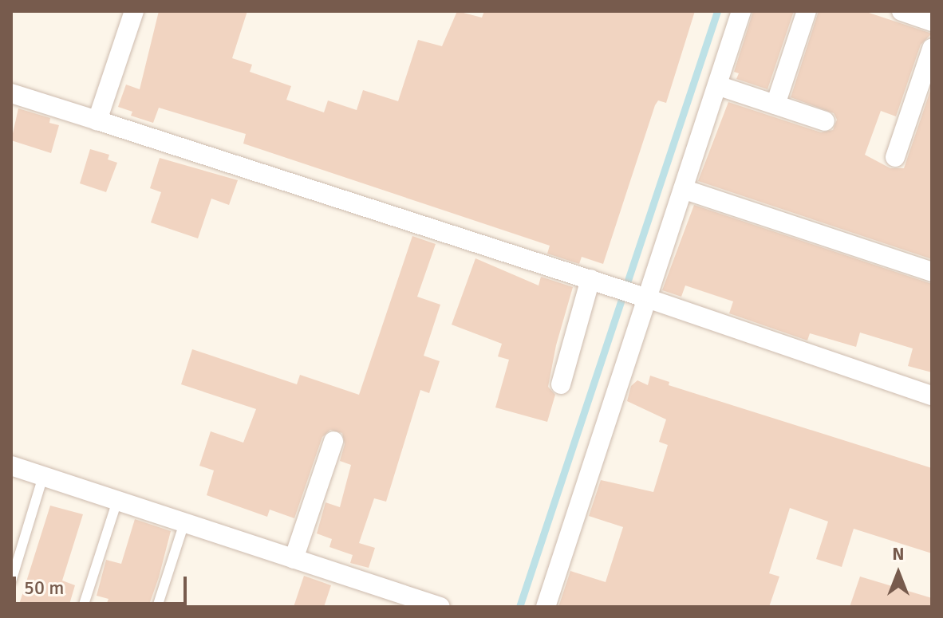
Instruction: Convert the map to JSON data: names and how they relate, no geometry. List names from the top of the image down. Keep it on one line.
{"scale_bar":"50 m","north":"top"}
